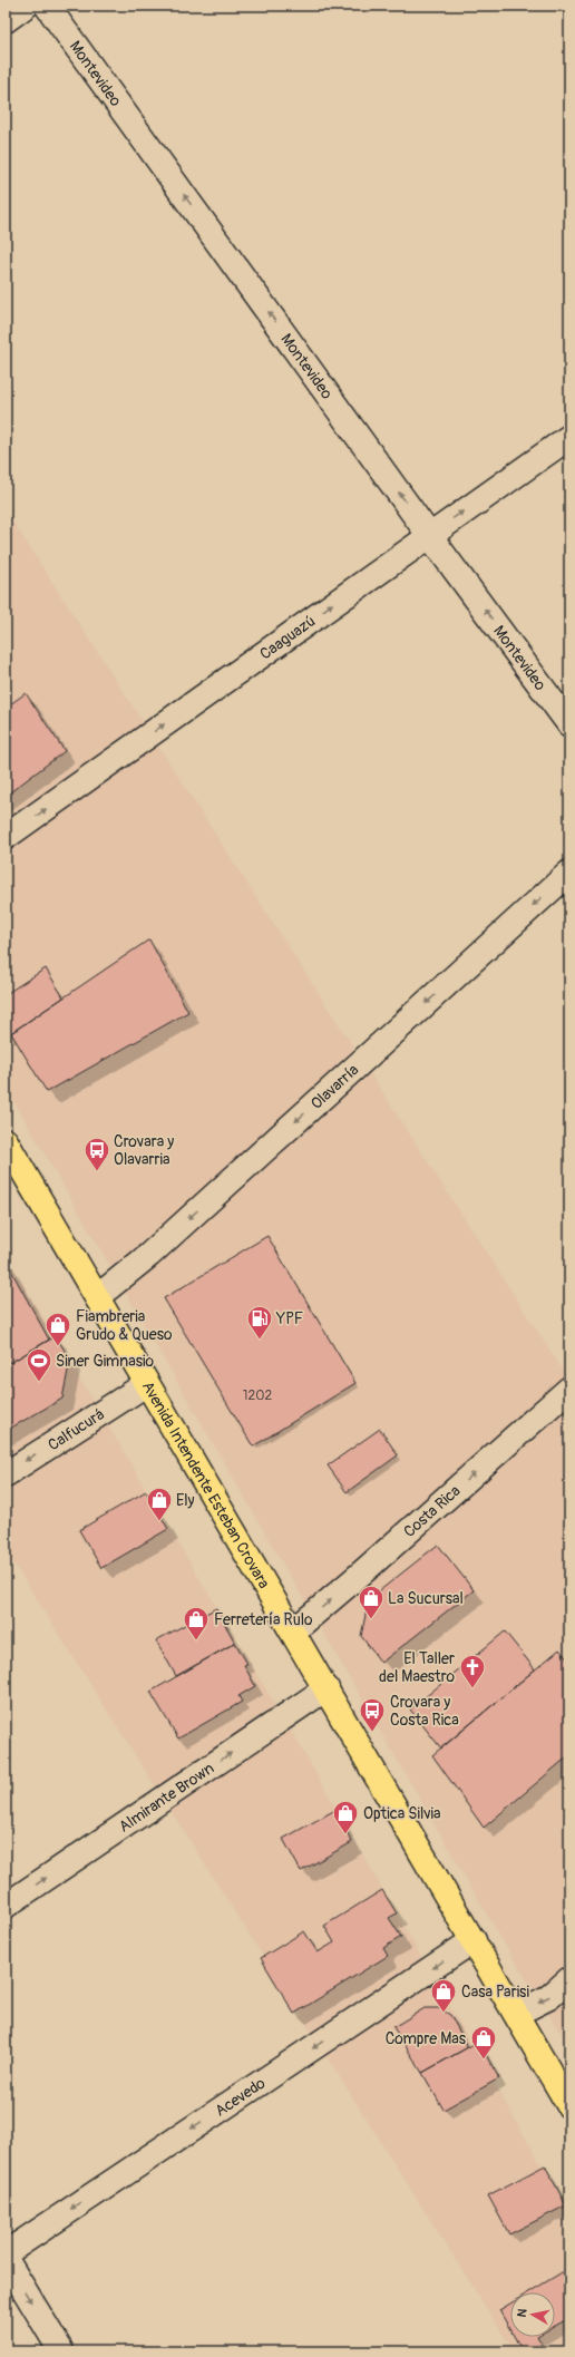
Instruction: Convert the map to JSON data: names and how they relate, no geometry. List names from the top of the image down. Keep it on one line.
{"streets":{"main road":["Avenida Intendente Esteban Crovara"],"street":["Montevideo","Caaguazú","Olavarría","Calfucurá","Costa Rica","Almirante Brown","Acevedo"]},"crossings":[["Montevideo","Caaguazú"],["Olavarría","Avenida Intendente Esteban Crovara"],["Calfucurá","Avenida Intendente Esteban Crovara"],["Avenida Intendente Esteban Crovara","Costa Rica"],["Avenida Intendente Esteban Crovara","Almirante Brown"],["Avenida Intendente Esteban Crovara","Acevedo"]],"one_way":["Montevideo","Caaguazú","Olavarría","Calfucurá","Costa Rica","Almirante Brown","Acevedo"],"places":{"bus stop":["Crovara y Olavarria","Crovara y Costa Rica"],"fuel station":["YPF"],"shop":["Fiambreria Grudo & Queso","Ely","La Sucursal","Ferretería Rulo","Optica Silvia","Casa Parisi","Compre Mas"],"sports":["Siner Gimnasio"],"church":["El Taller del Maestro"]},"house_numbers":["1202"],"north":"left"}
